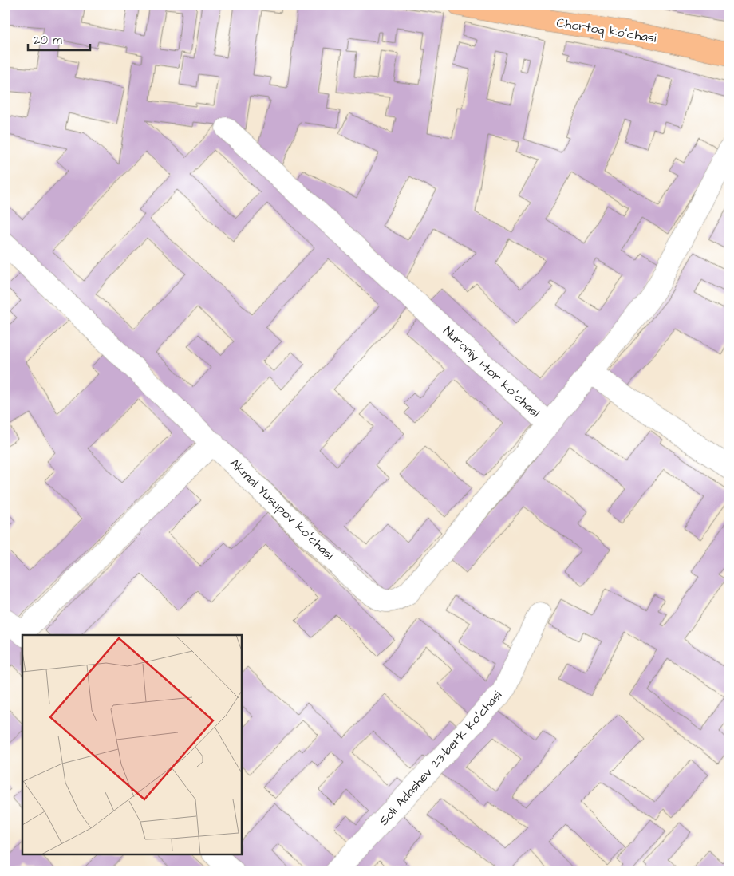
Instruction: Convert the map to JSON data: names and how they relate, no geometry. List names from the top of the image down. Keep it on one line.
{"streets":{"main road":["Chortoq koʻchasi"],"street":["Nuroniy 1-tor koʻchasi","Akmal Yusupov koʻchasi","Soli Adashev 23-berk koʻchasi"]},"crossings":[["Nuroniy 1-tor koʻchasi","Akmal Yusupov koʻchasi"]],"scale_bar":"20 m"}
